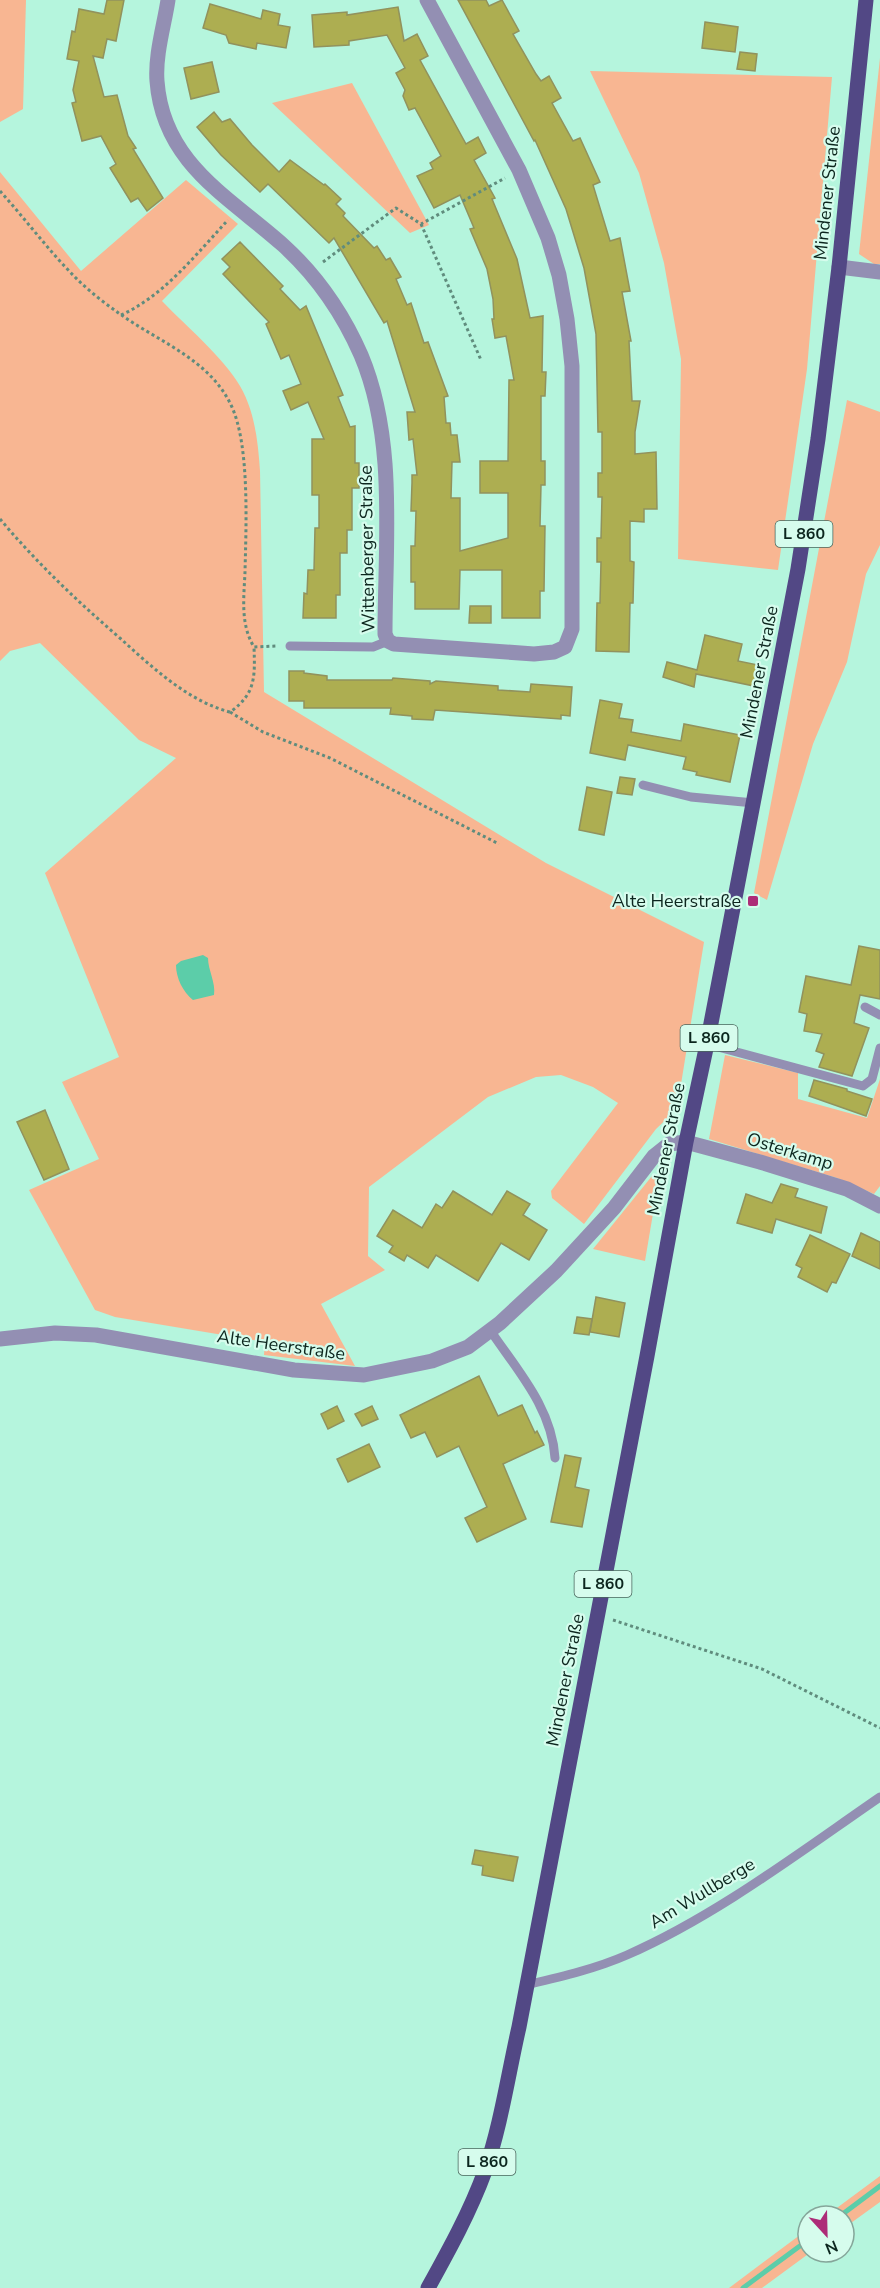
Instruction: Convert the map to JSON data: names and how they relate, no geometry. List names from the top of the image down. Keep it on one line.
{"streets":{"main road":["Mindener Straße","L 860"],"street":["Wittenberger Straße","Osterkamp","Alte Heerstraße"],"lane":["Am Wullberge"]},"crossings":[["Mindener Straße","Osterkamp"],["Mindener Straße","Alte Heerstraße"],["Mindener Straße","Am Wullberge"],["Osterkamp","Alte Heerstraße"]],"places":{"transit":["Alte Heerstraße"]},"north":"bottom"}
